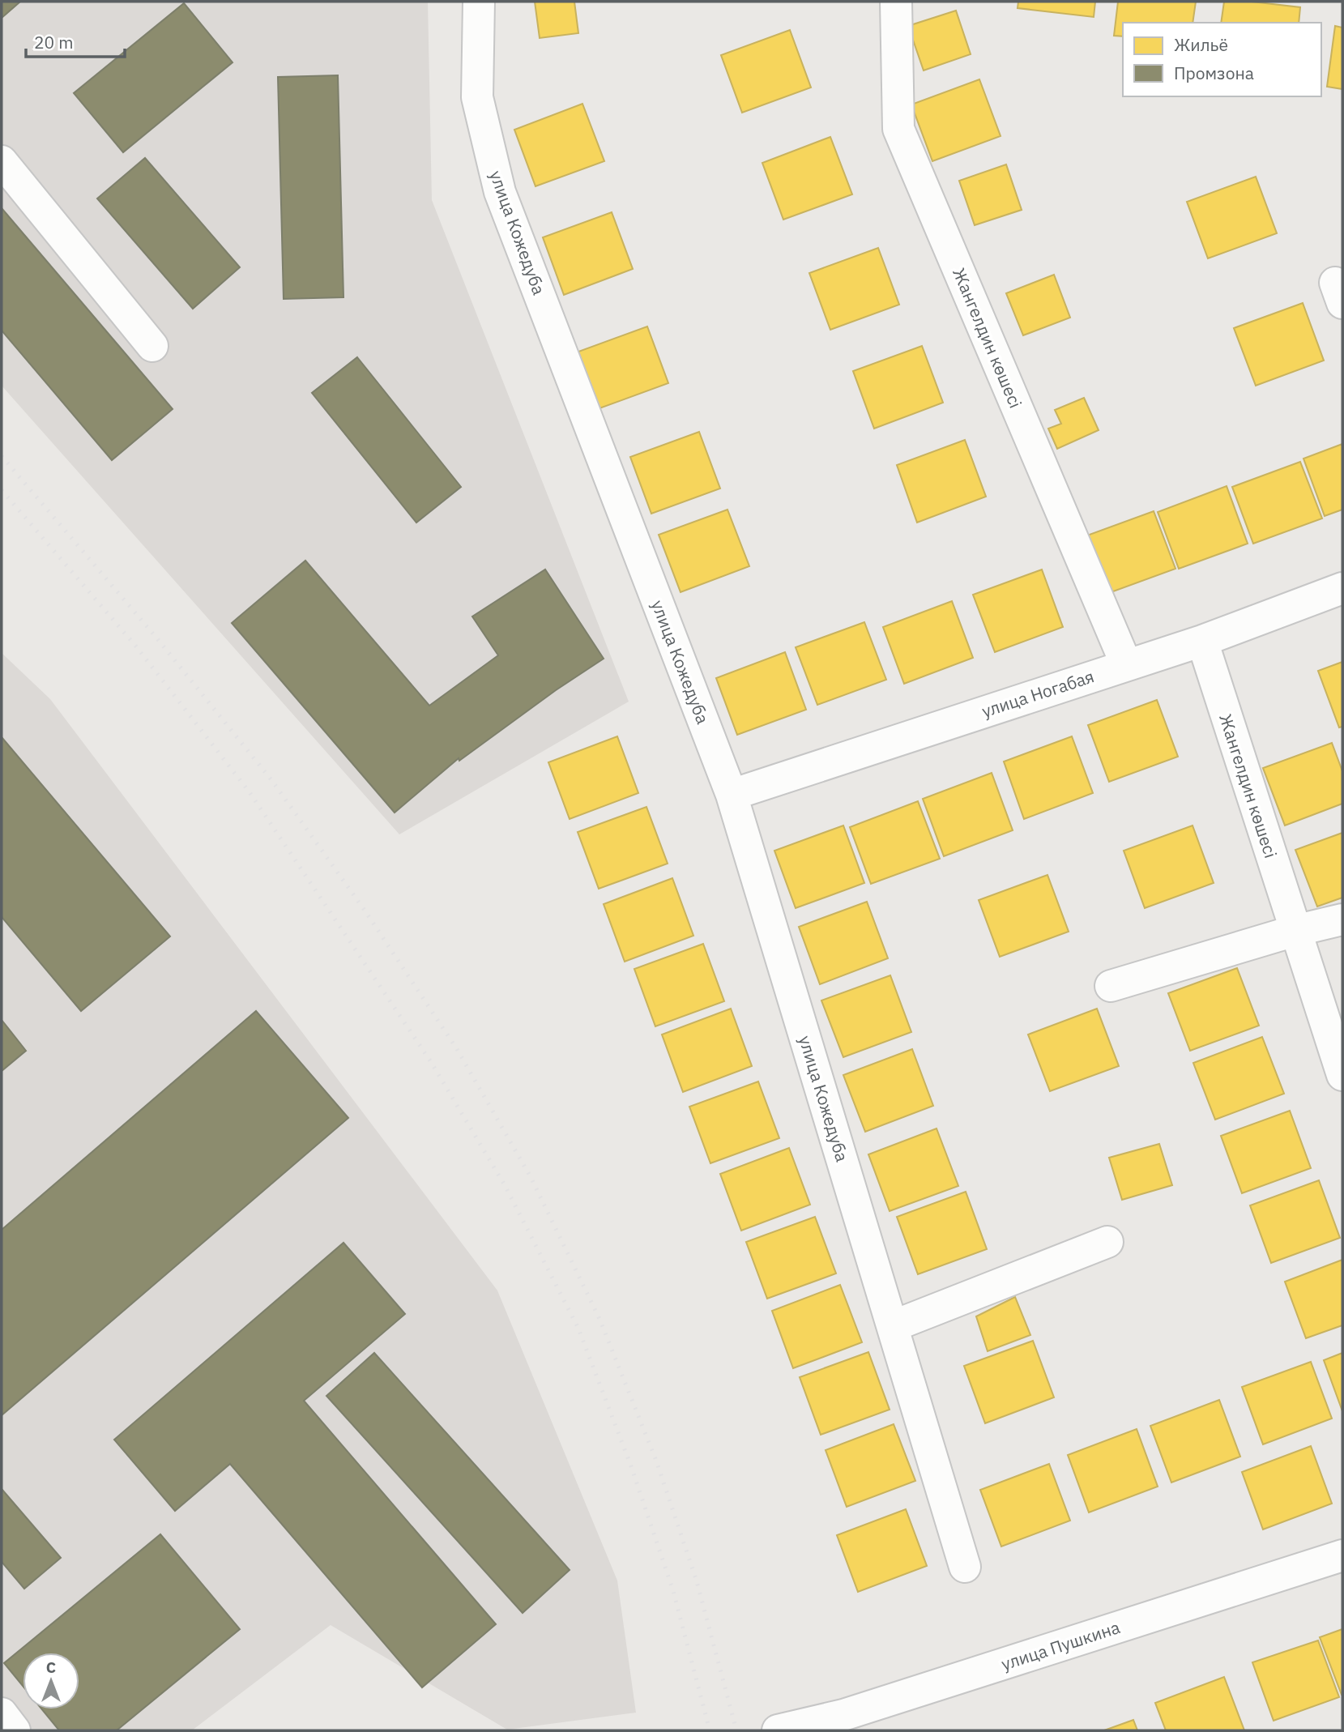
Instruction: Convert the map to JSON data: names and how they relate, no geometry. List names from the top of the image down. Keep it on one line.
{"streets":{"street":["улица Кожедуба","Жангелдин көшесі","улица Ногабая","улица Пушкина"]},"crossings":[["улица Кожедуба","улица Ногабая"],["Жангелдин көшесі","улица Ногабая"]],"legend":["Жильё","Промзона"],"scale_bar":"20 m","north":"top"}
